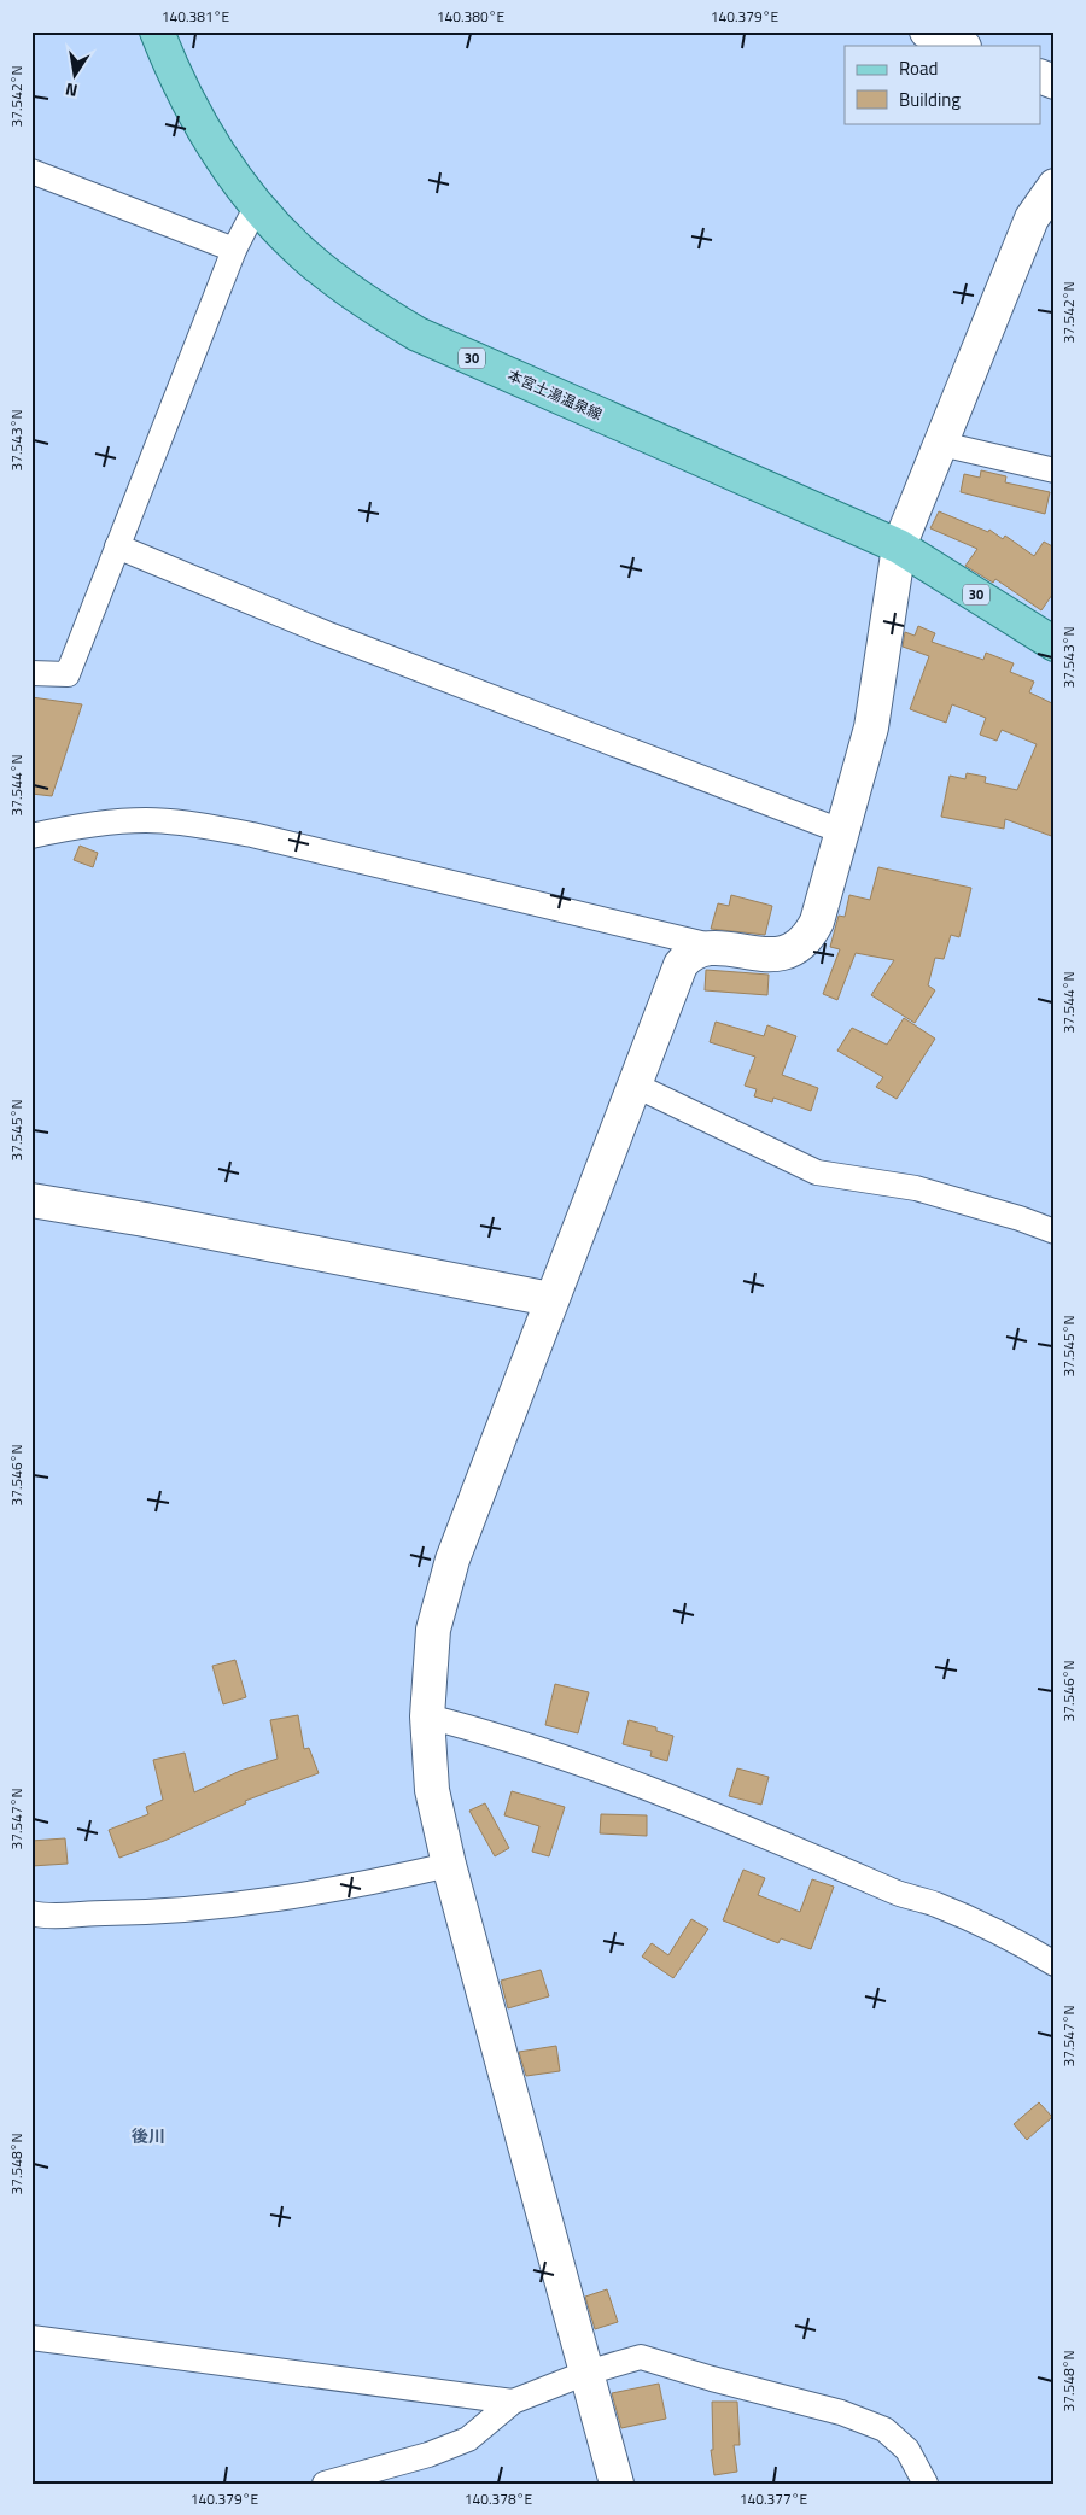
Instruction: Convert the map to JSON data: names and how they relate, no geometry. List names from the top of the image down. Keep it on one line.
{"streets":{"main road":["30","本宮土湯温泉線"]},"districts":["後川"],"legend":["Road","Building"],"north":"bottom","coordinates":["140.381°E","140.380°E","140.379°E","37.542°N","37.543°N","37.544°N","37.545°N","37.546°N","37.547°N","37.548°N","140.378°E","140.377°E"]}
